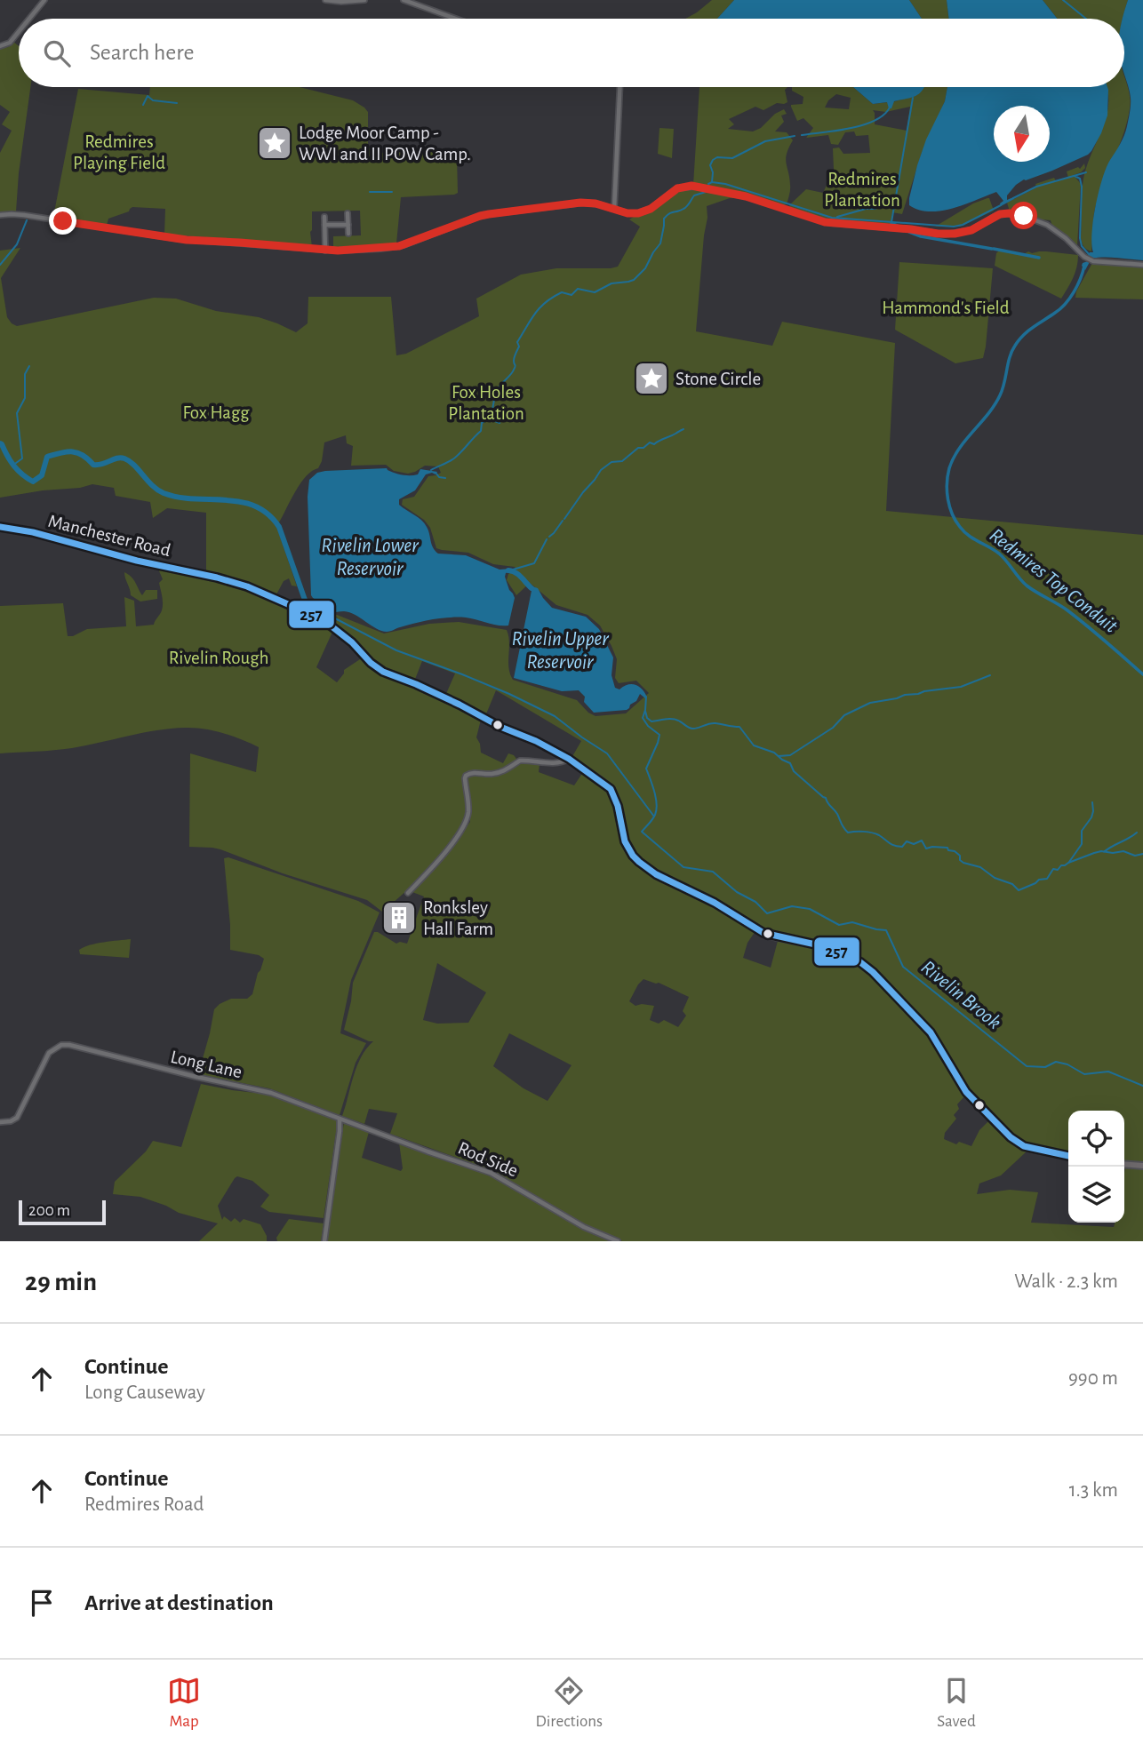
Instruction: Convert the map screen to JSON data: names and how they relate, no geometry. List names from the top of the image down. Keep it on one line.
{"streets":{"main road":["Manchester Road"],"street":["Long Lane","Rod Side"]},"crossings":[["Long Lane","Rod Side"]],"water":["Rivelin Lower Reservoir","Redmires Top Conduit","Rivelin Upper Reservoir","Rivelin Brook"],"parks":["Redmires Playing Field","Redmires Plantation","Hammond's Field","Fox Holes Plantation","Fox Hagg","Rivelin Rough"],"places":{"place":["Lodge Moor Camp - WWI and II POW Camp.","Stone Circle"],"building":["Ronksley Hall Farm"]},"lines":["transit line 257"],"scale_bar":"200 m","north":"bottom","page":{"search":"Search here","scale":"200 m","heading":["29 min","Walk · 2.3 km"],"list":[["Continue","Long Causeway","990 m"],["Continue","Redmires Road","1.3 km"],"Arrive at destination"],"nav":["Map","Directions","Saved"]}}
